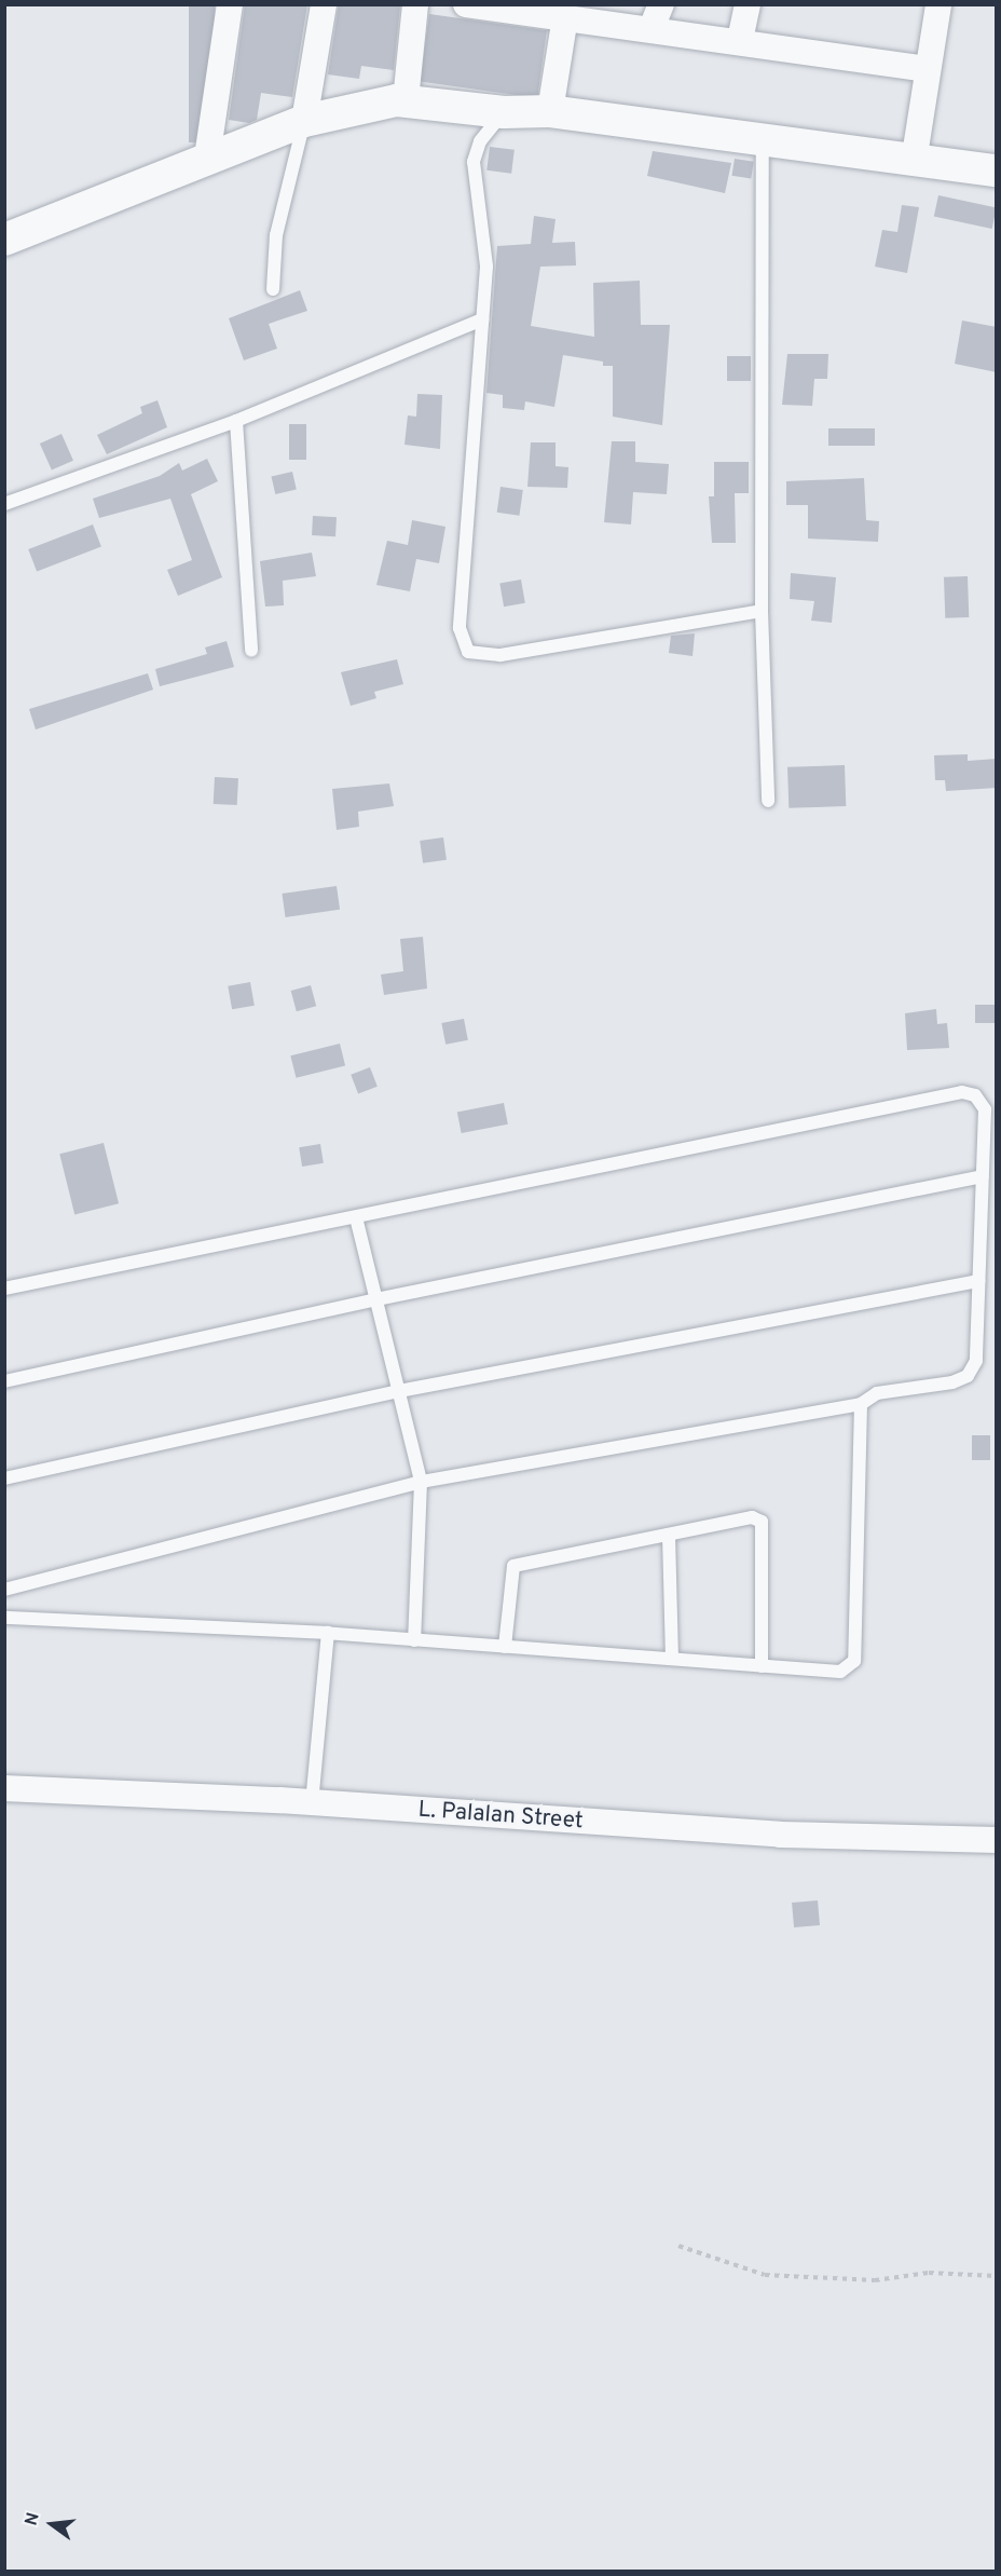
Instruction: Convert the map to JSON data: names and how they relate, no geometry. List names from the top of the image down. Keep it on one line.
{"streets":{"street":["L. Palalan Street"]},"north":"left"}
